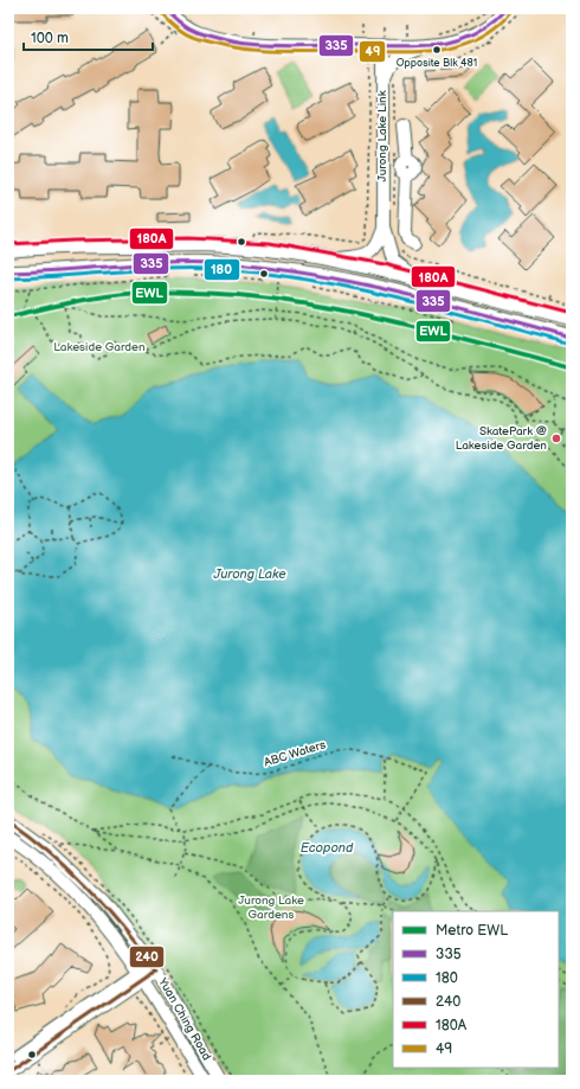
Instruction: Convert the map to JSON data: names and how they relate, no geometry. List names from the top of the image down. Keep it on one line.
{"streets":{"street":["Jurong Lake Link","Yuan Ching Road"],"path":["ABC Waters"]},"water":["Jurong Lake","Ecopond"],"parks":["Lakeside Garden","Jurong Lake Gardens"],"places":["Opposite Blk 481","SkatePark @ Lakeside Garden"],"lines":["transit line 335","transit line 49","transit line 180A","transit line 180","metro line EWL","transit line 240"],"legend":["Metro EWL","335","180","240","180A","49"],"scale_bar":"100 m"}
